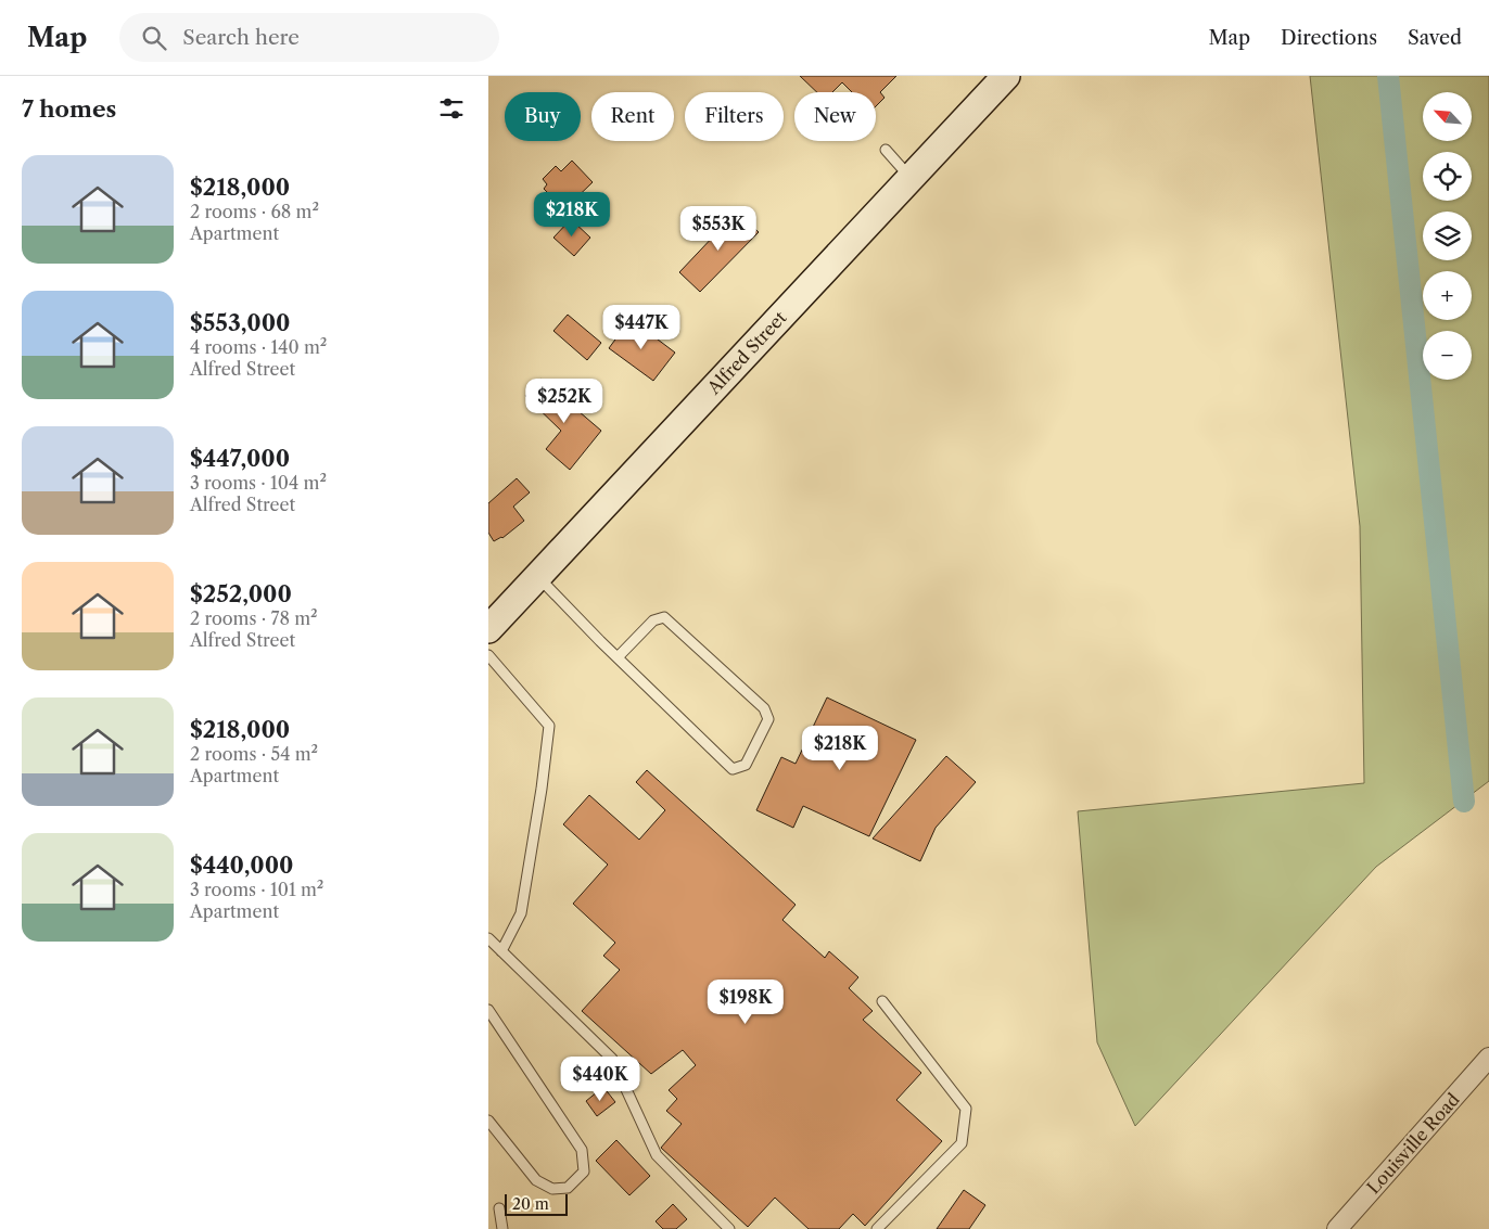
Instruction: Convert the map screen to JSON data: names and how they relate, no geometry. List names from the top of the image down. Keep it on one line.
{"streets":{"main road":["Alfred Street"],"street":["Louisville Road"]},"scale_bar":"20 m","north":"top left","page":{"header":"Map","search":"Search here","nav":["Map","Directions","Saved"],"heading":"7 homes","map_buttons":["+","−"],"chip":["Buy","Rent","Filters","New"],"list":[{"name":"$218,000","note":"2 rooms · 68 m² · Apartment"},{"name":"$553,000","note":"4 rooms · 140 m² · Alfred Street"},{"name":"$447,000","note":"3 rooms · 104 m² · Alfred Street"},{"name":"$252,000","note":"2 rooms · 78 m² · Alfred Street"},{"name":"$218,000","note":"2 rooms · 54 m² · Apartment"},{"name":"$440,000","note":"3 rooms · 101 m² · Apartment"}],"price":["$218K","$553K","$447K","$252K","$218K","$198K","$440K"],"scale":"20 m"}}
